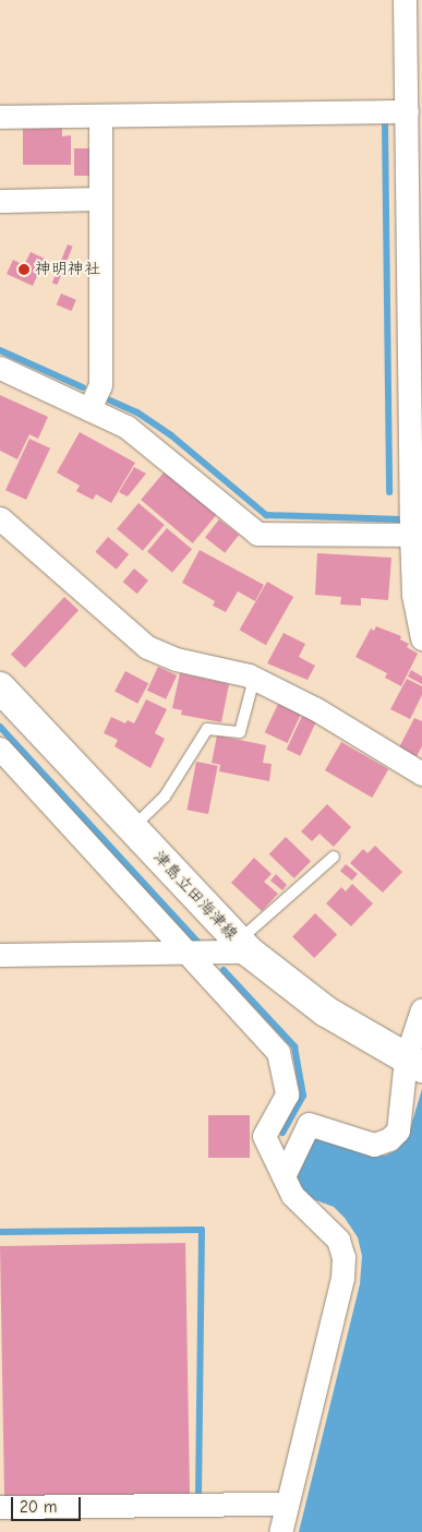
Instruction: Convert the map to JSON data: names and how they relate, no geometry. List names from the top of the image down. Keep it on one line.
{"streets":{"main road":["津島立田海津線"]},"places":["神明神社"],"scale_bar":"20 m"}
